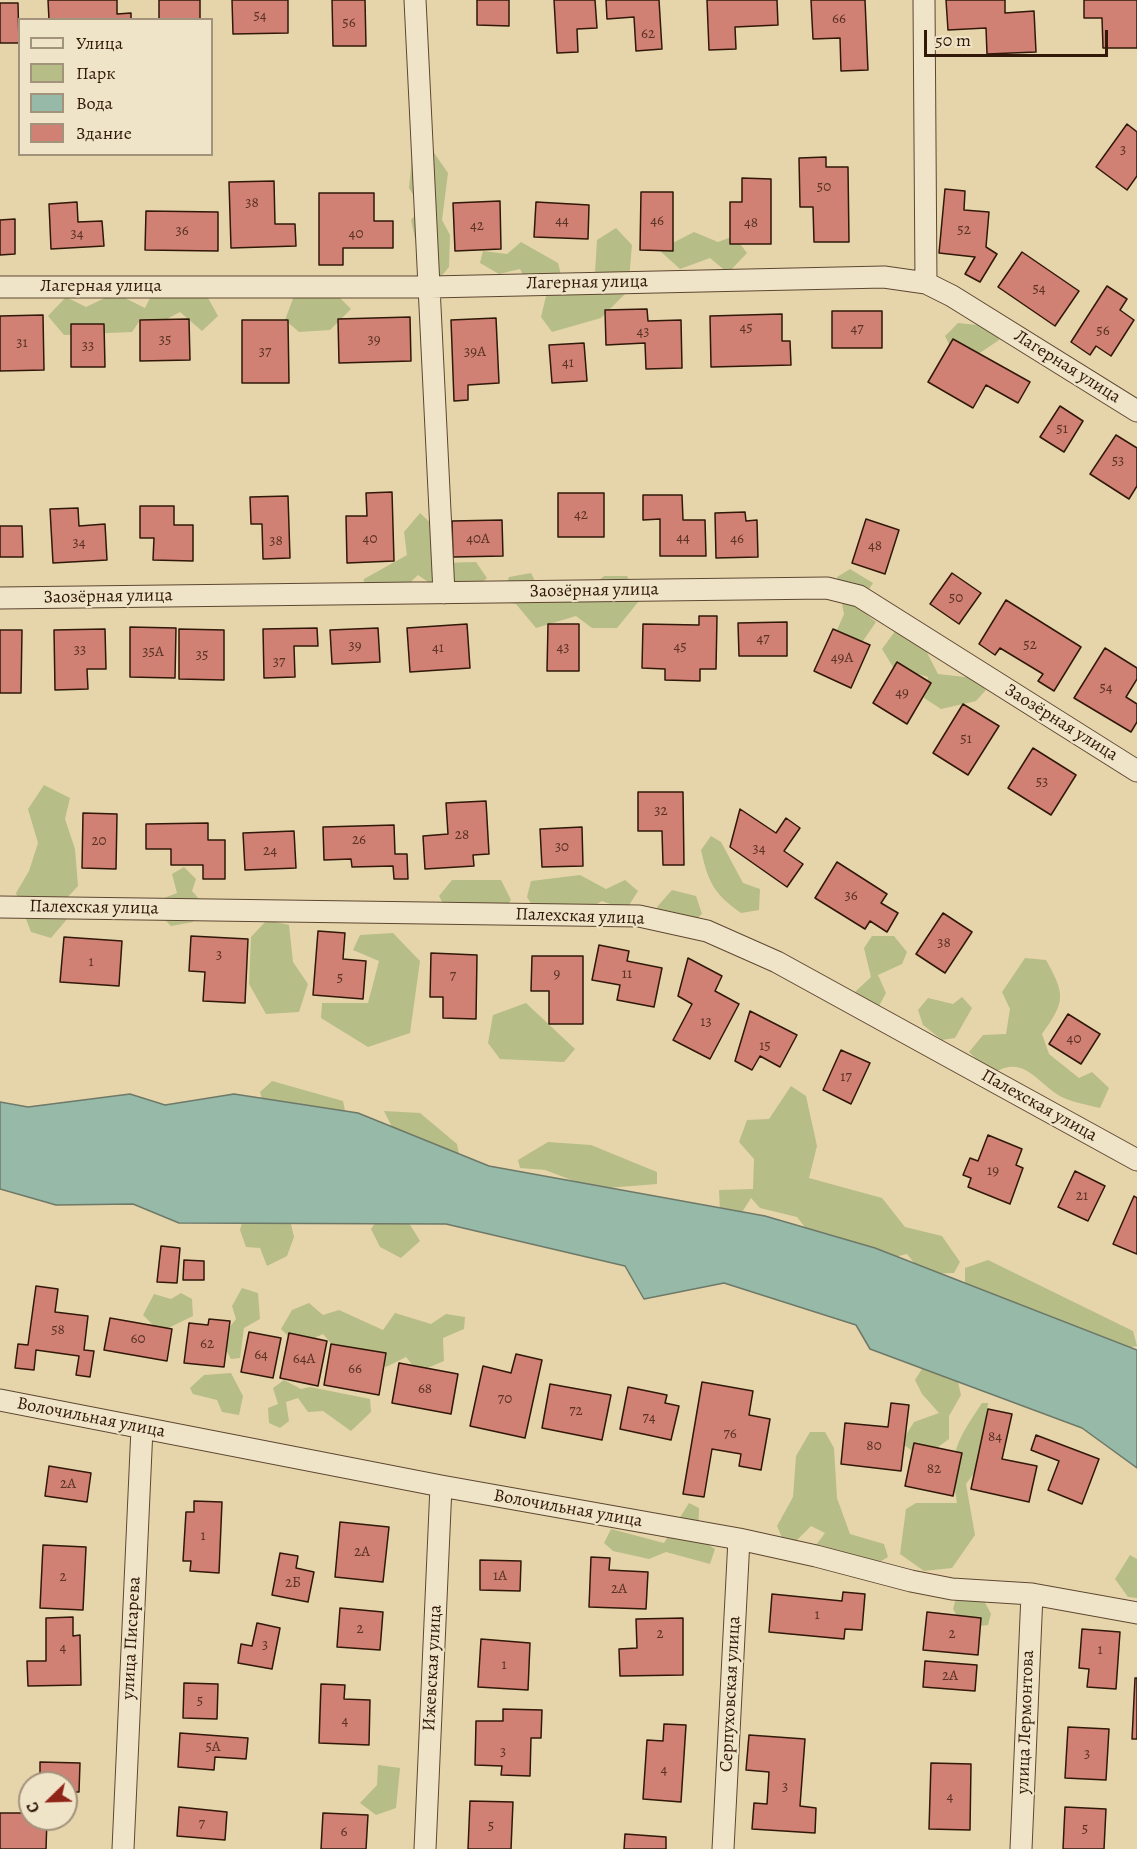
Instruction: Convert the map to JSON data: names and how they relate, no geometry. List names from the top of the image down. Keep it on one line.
{"streets":{"street":["Лагерная улица","Заозёрная улица","Палехская улица","Волочильная улица","улица Писарева","Ижевская улица","Серпуховская улица","улица Лермонтова"]},"crossings":[["Волочильная улица","улица Писарева"],["Волочильная улица","Ижевская улица"],["Волочильная улица","Серпуховская улица"],["Волочильная улица","улица Лермонтова"]],"house_numbers":["54","66","56","62","3","50","38","44","46","48","42","52","36","34","40","54","45","47","56","43","35","39","31","33","37","39А","41","51","53","42","44","40","40А","46","38","34","48","50","47","52","39","45","41","43","33","35А","35","49А","37","54","49","51","53","32","28","26","20","30","34","24","36","38","3","1","9","11","7","5","13","40","15","17","19","21","58","60","62","64","64А","66","68","70","72","74","76","84","80","82","2А","1","2А","1А","2","2Б","2А","1","2","2","2","3","4","1","1","2А","5","4","5А","3","3","4","3","4","7","5","5","6"],"legend":["Улица","Парк","Вода","Здание"],"scale_bar":"50 m","north":"bottom left"}
